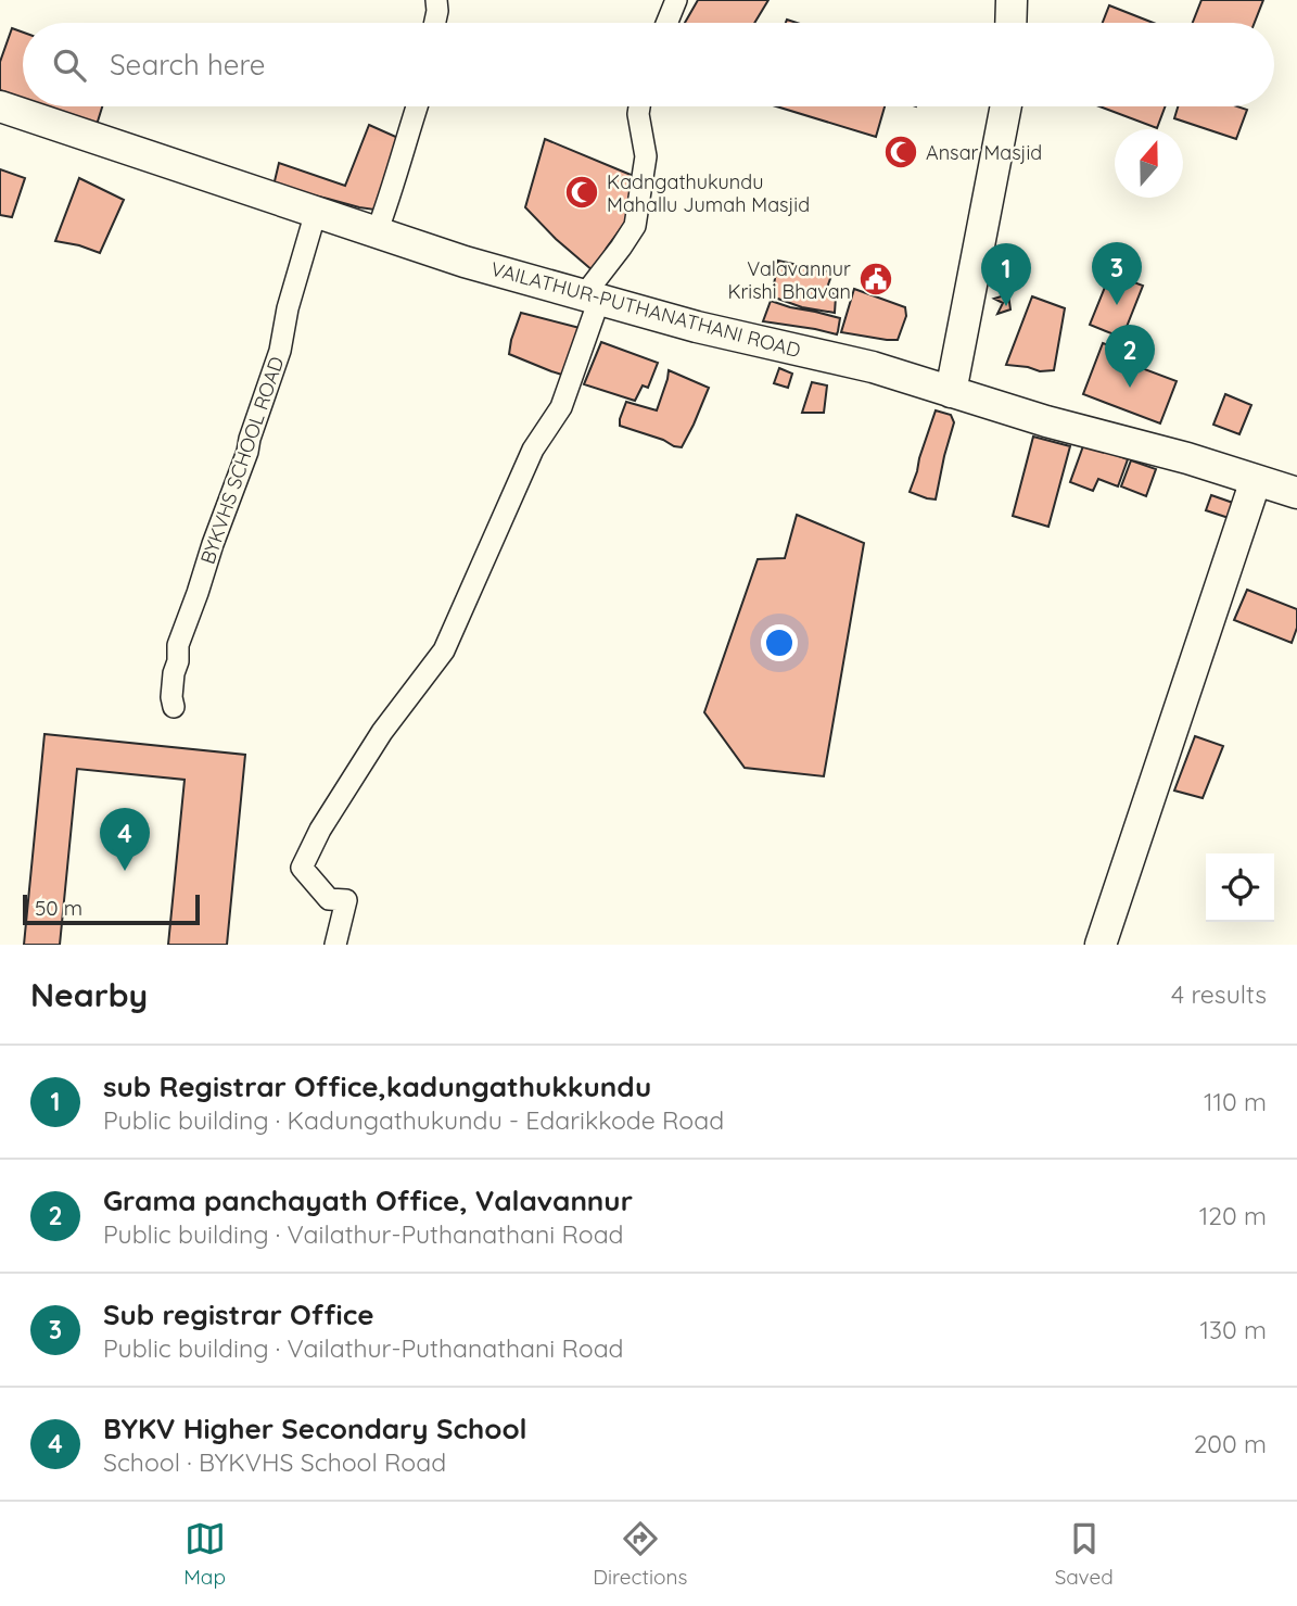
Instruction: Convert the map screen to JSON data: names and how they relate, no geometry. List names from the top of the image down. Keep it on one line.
{"streets":{"main road":["VAILATHUR-PUTHANATHANI ROAD"],"street":["BYKVHS SCHOOL ROAD"]},"crossings":[["VAILATHUR-PUTHANATHANI ROAD","BYKVHS SCHOOL ROAD"]],"places":{"mosque":["Ansar Masjid","Kadngathukundu Mahallu Jumah Masjid"],"public building":["Valavannur Krishi Bhavan"]},"scale_bar":"50 m","north":"top","page":{"search":"Search here","pins":["3","1","2","4"],"scale":"50 m","heading":["Nearby","4 results"],"list":[{"mark":"1","name":"sub Registrar Office,kadungathukkundu","note":"Public building · Kadungathukundu - Edarikkode Road","value":"110 m"},{"mark":"2","name":"Grama panchayath Office, Valavannur","note":"Public building · Vailathur-Puthanathani Road","value":"120 m"},{"mark":"3","name":"Sub registrar Office","note":"Public building · Vailathur-Puthanathani Road","value":"130 m"},{"mark":"4","name":"BYKV Higher Secondary School","note":"School · BYKVHS School Road","value":"200 m"}],"nav":["Map","Directions","Saved"]}}
